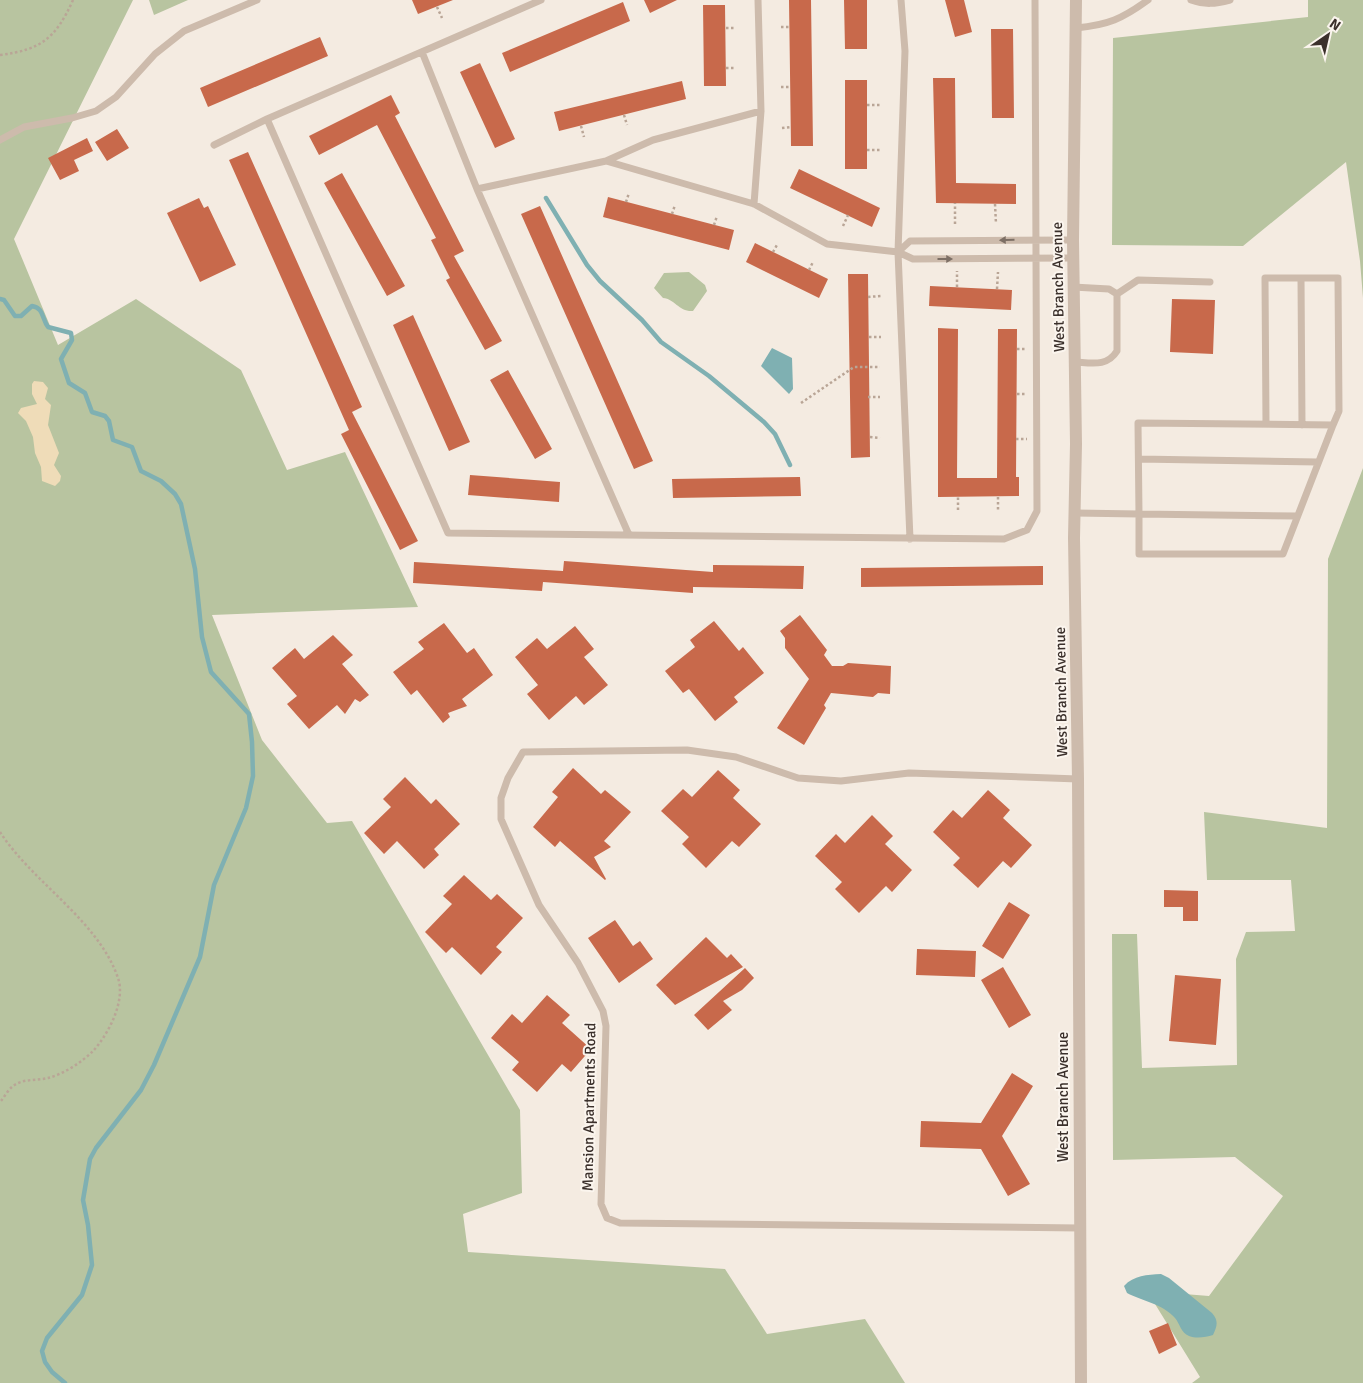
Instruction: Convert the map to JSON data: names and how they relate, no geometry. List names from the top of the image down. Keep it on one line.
{"streets":{"street":["West Branch Avenue"],"lane":["Mansion Apartments Road"]},"crossings":[["West Branch Avenue","Mansion Apartments Road"]],"north":"top right"}
